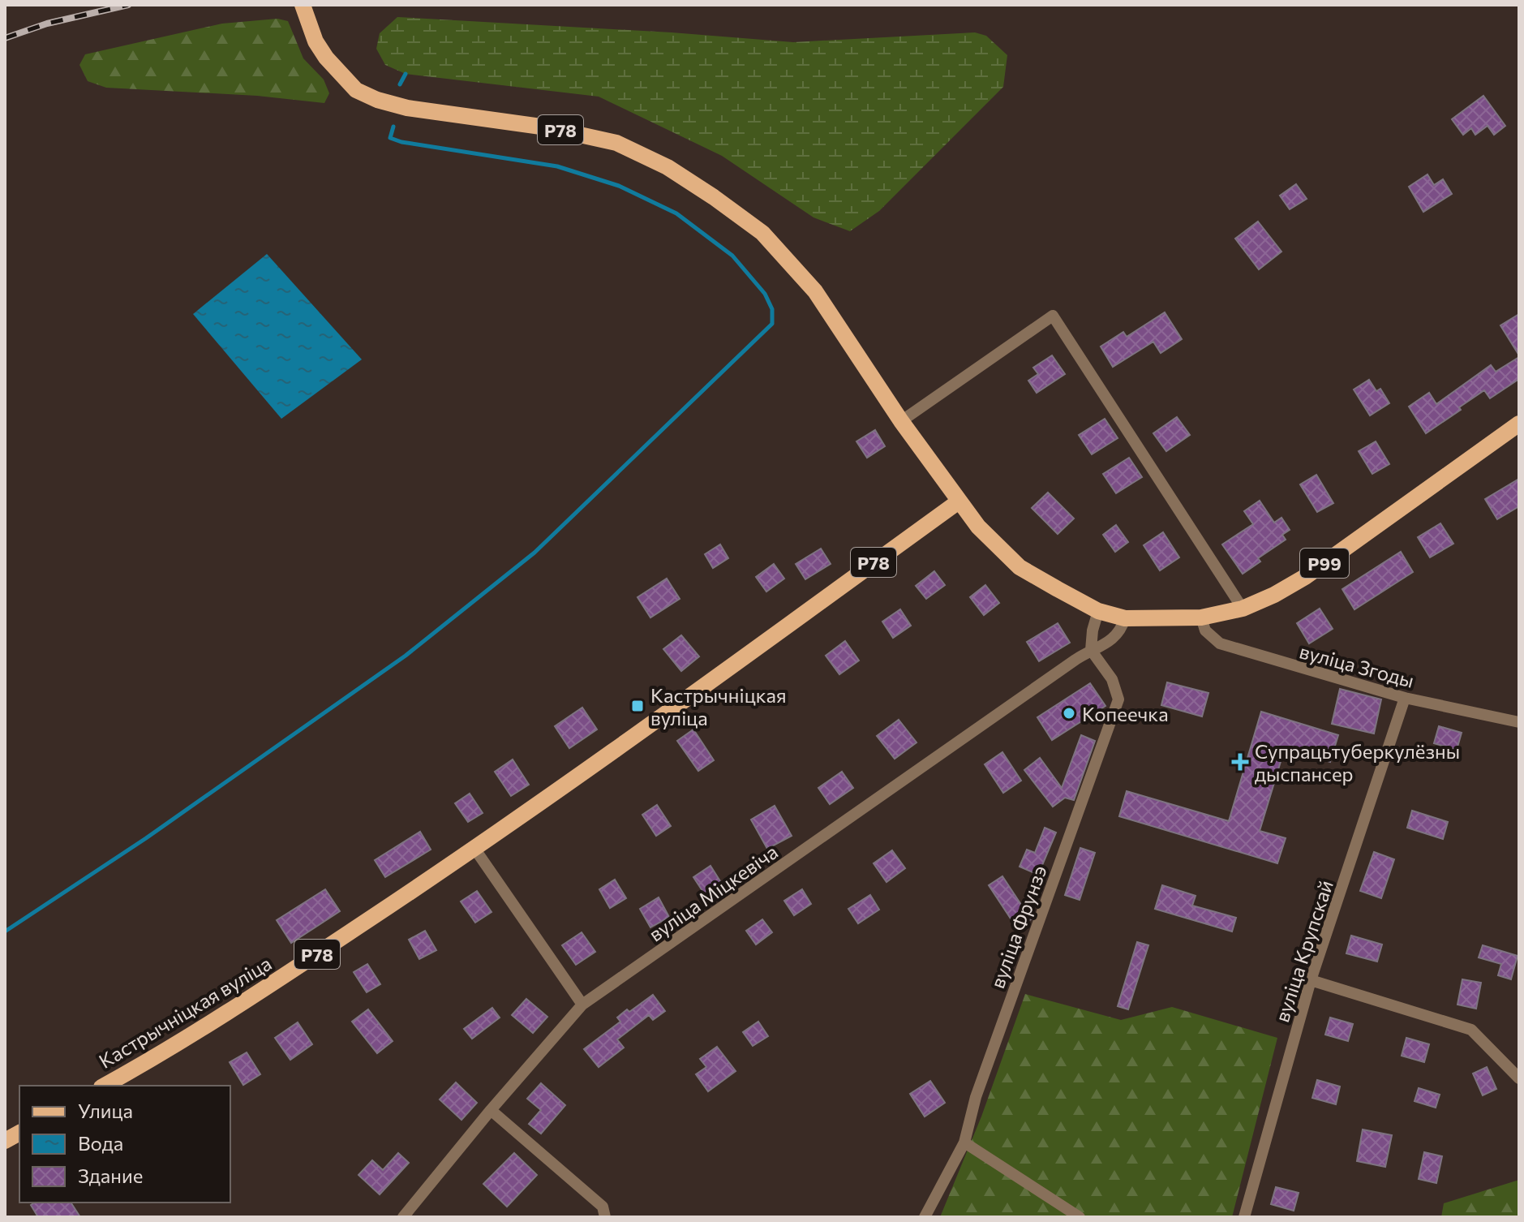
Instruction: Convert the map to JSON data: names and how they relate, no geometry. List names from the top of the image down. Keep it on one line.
{"streets":{"main road":["Р78","Р99","Кастрычніцкая вуліца"],"street":["вуліца Згоды","вуліца Міцкевіча","вуліца Фрунзэ","вуліца Крупскай"]},"crossings":[["Р78","Р99"],["Р78","Кастрычніцкая вуліца"],["Р99","вуліца Згоды"],["Р99","вуліца Міцкевіча"],["Р99","Кастрычніцкая вуліца"],["вуліца Згоды","вуліца Крупскай"],["вуліца Міцкевіча","вуліца Фрунзэ"]],"places":{"transit":["Кастрычніцкая вуліца"],"other":["Копеечка"],"health":["Супрацьтуберкулёзны дыспансер"]},"legend":["Улица","Вода","Здание"]}
